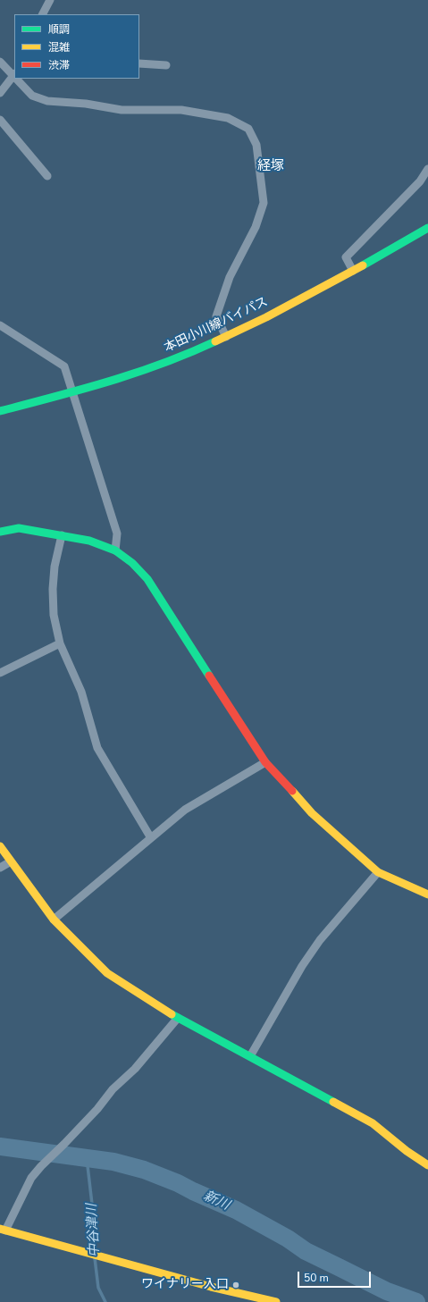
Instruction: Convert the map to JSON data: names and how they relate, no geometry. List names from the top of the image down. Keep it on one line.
{"streets":{"street":["本田小川線バイパス"]},"districts":["経塚"],"water":["新川","中谷津川"],"places":["ワイナリー入口"],"legend":["順調","混雑","渋滞"],"scale_bar":"50 m"}
